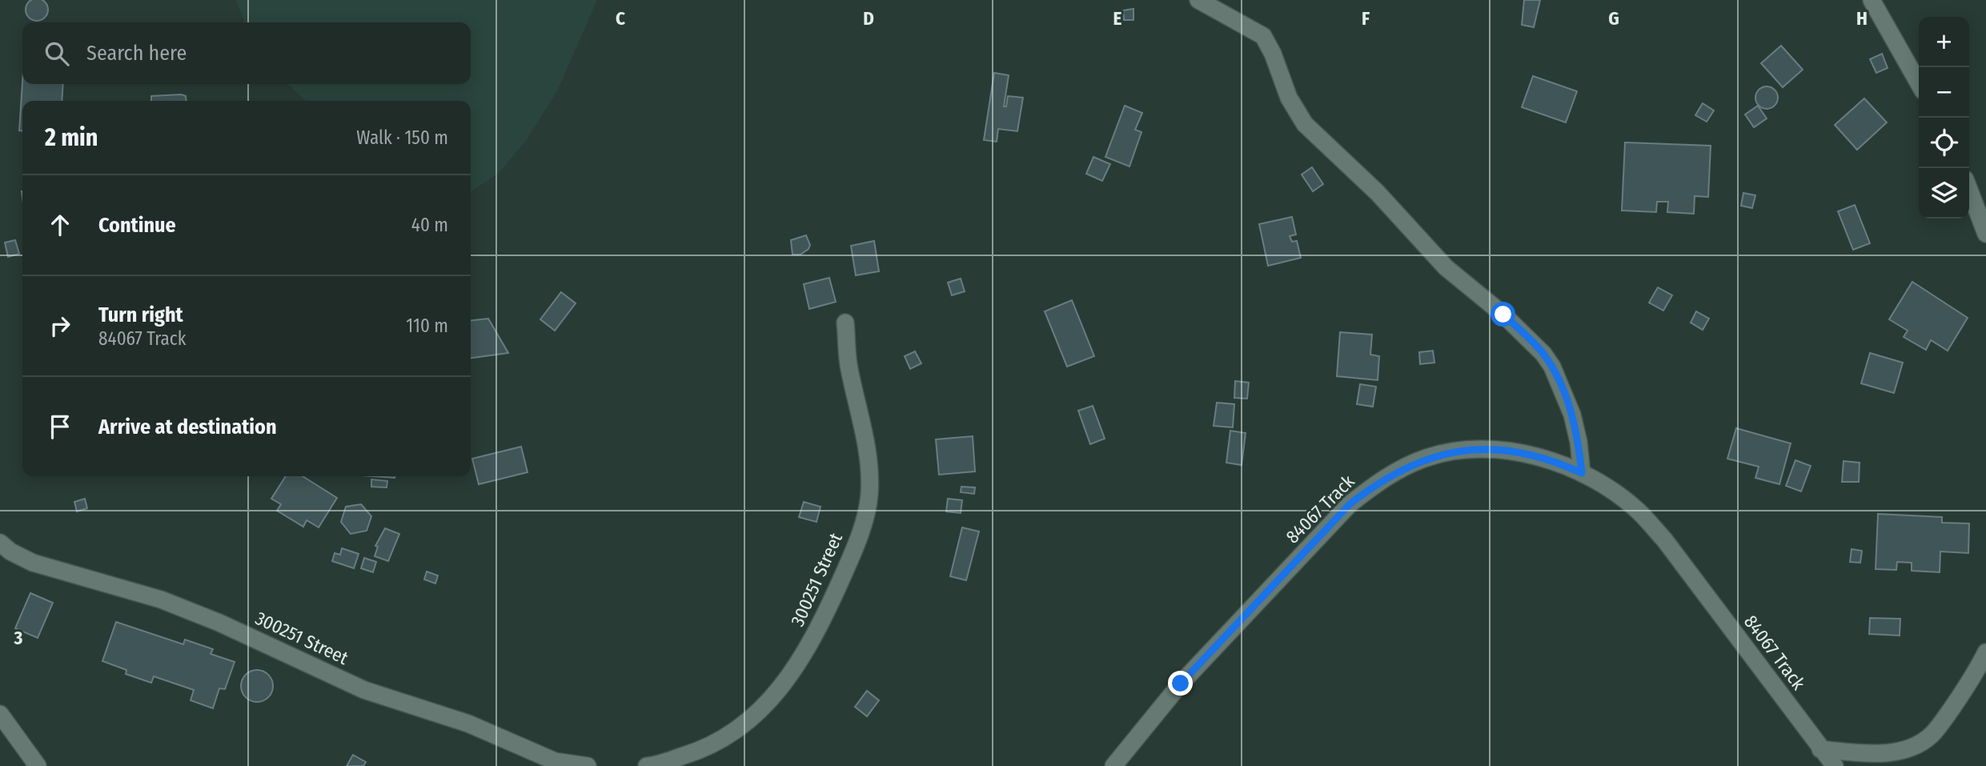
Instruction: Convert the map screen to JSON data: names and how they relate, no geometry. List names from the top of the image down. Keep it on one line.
{"streets":{"street":["84067 Track","300251 Street"]},"page":{"map_buttons":["+","−"],"search":"Search here","heading":["2 min","Walk · 150 m"],"list":[["Continue","40 m"],["Turn right","84067 Track","110 m"],"Arrive at destination"]},"grid":{"columns":["C","D","E","F","G","H"],"rows":["3"]}}
